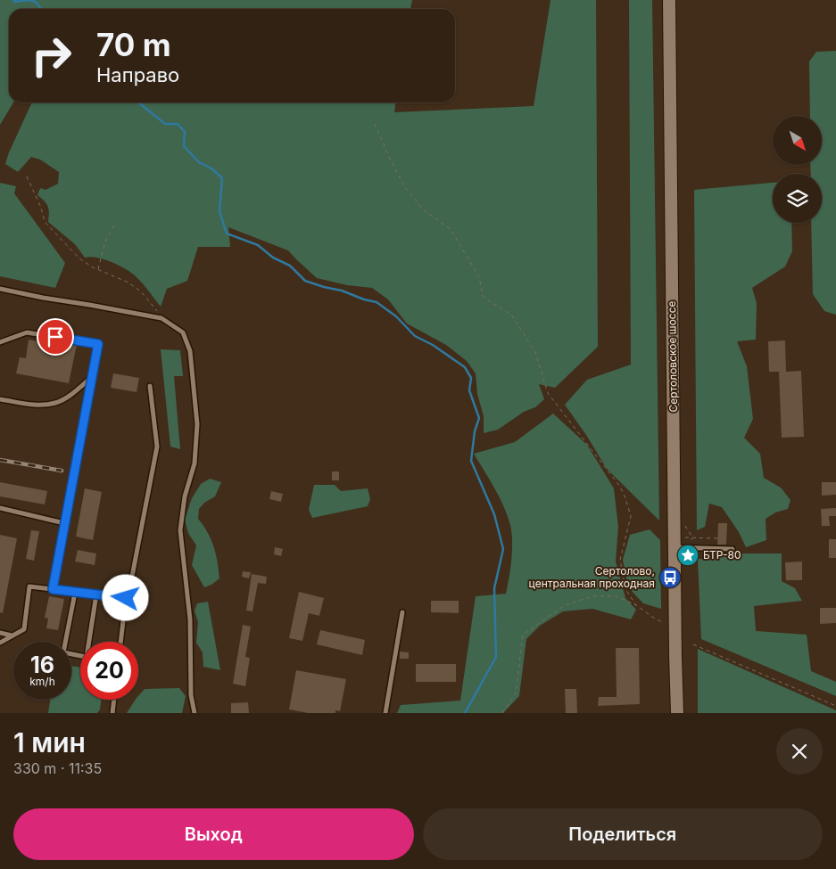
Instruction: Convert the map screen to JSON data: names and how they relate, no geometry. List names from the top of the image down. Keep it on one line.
{"streets":{"main road":["Сертоловское шоссе"]},"places":{"place":["БТР-80"],"bus stop":["Сертолово, центральная проходная"]},"north":"bottom right","page":{"turn":["70 m","Направо"],"speed":"16 km/h","limit":"20","heading":["1 мин","330 m · 11:35"],"buttons":["Выход","Поделиться"]}}
